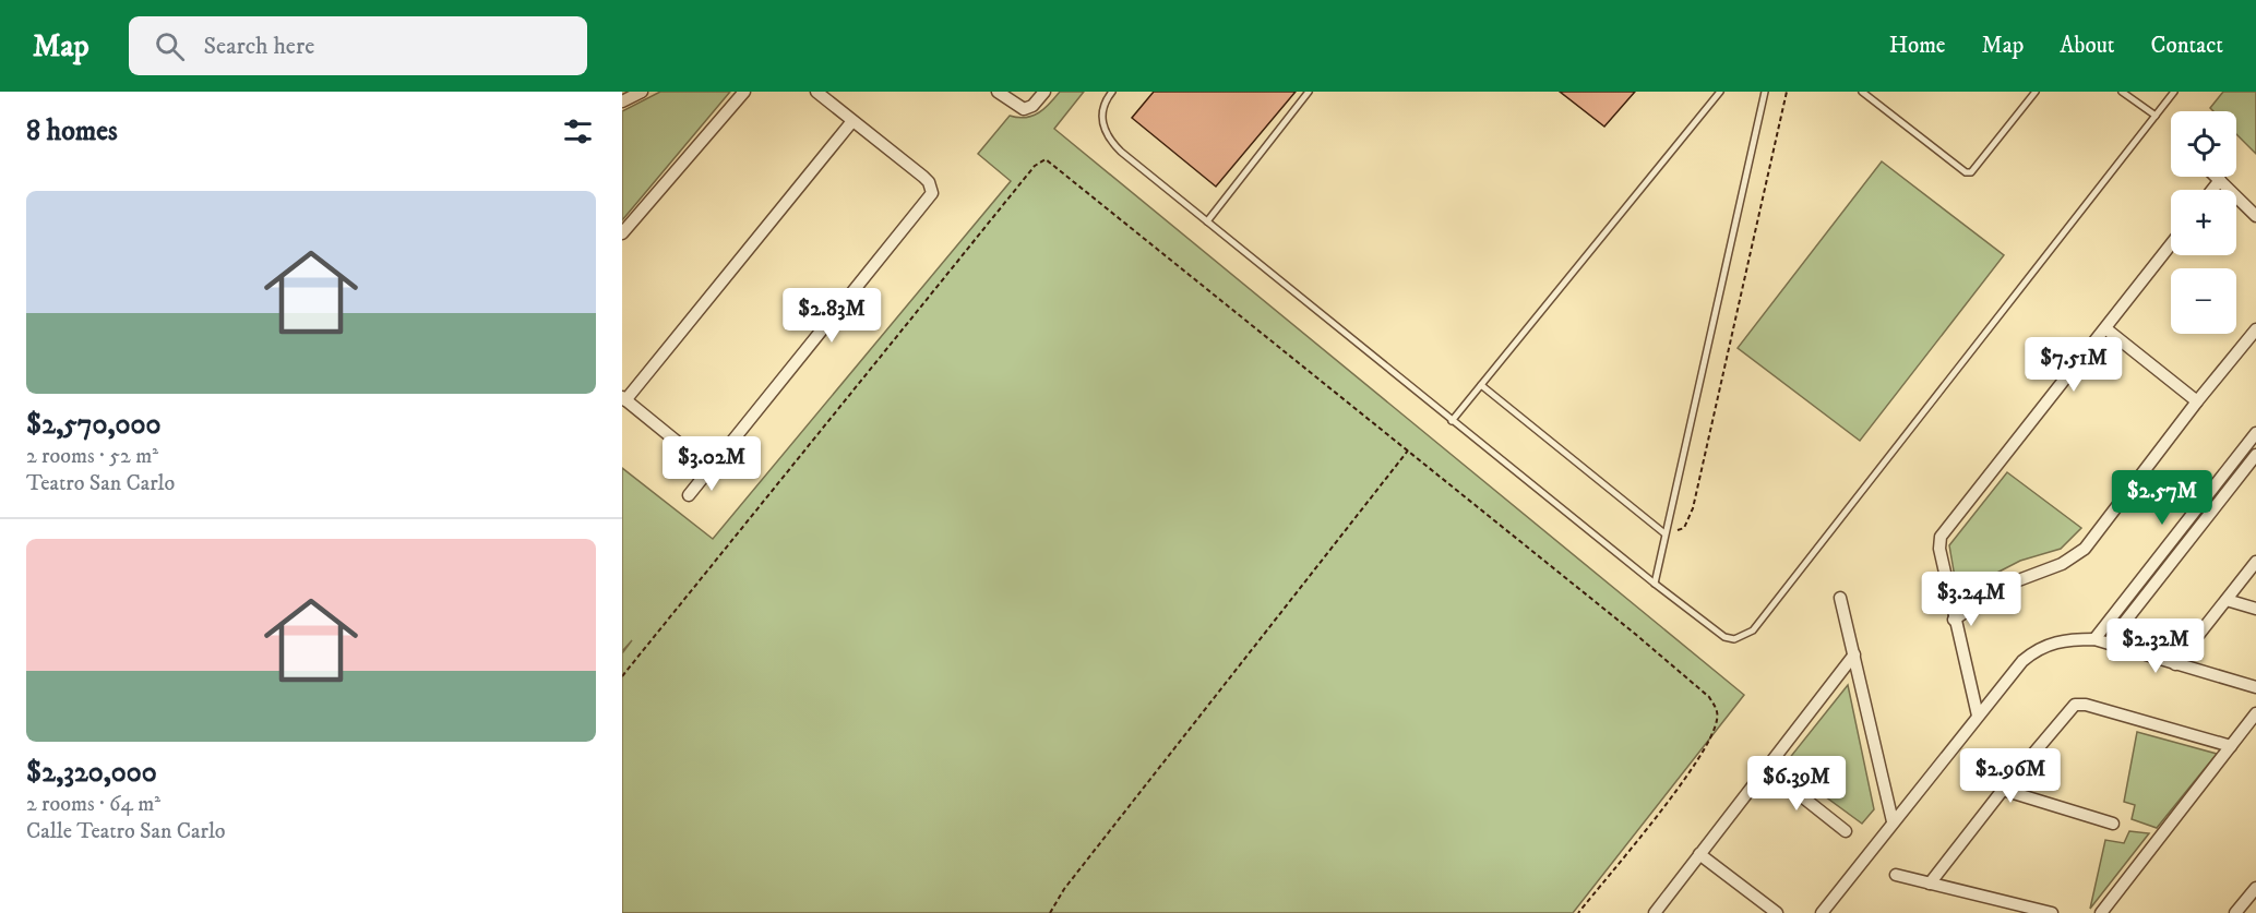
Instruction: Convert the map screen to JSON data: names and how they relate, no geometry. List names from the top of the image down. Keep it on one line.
{"page":{"header":"Map","search":"Search here","nav":["Home","Map","About","Contact"],"heading":"8 homes","map_buttons":["+","−"],"list":[{"name":"$2,570,000","note":"2 rooms · 52 m² · Teatro San Carlo"},{"name":"$2,320,000","note":"2 rooms · 64 m² · Calle Teatro San Carlo"}],"price":["$2.83M","$7.51M","$3.02M","$2.57M","$3.24M","$2.32M","$2.96M","$6.39M"]}}
